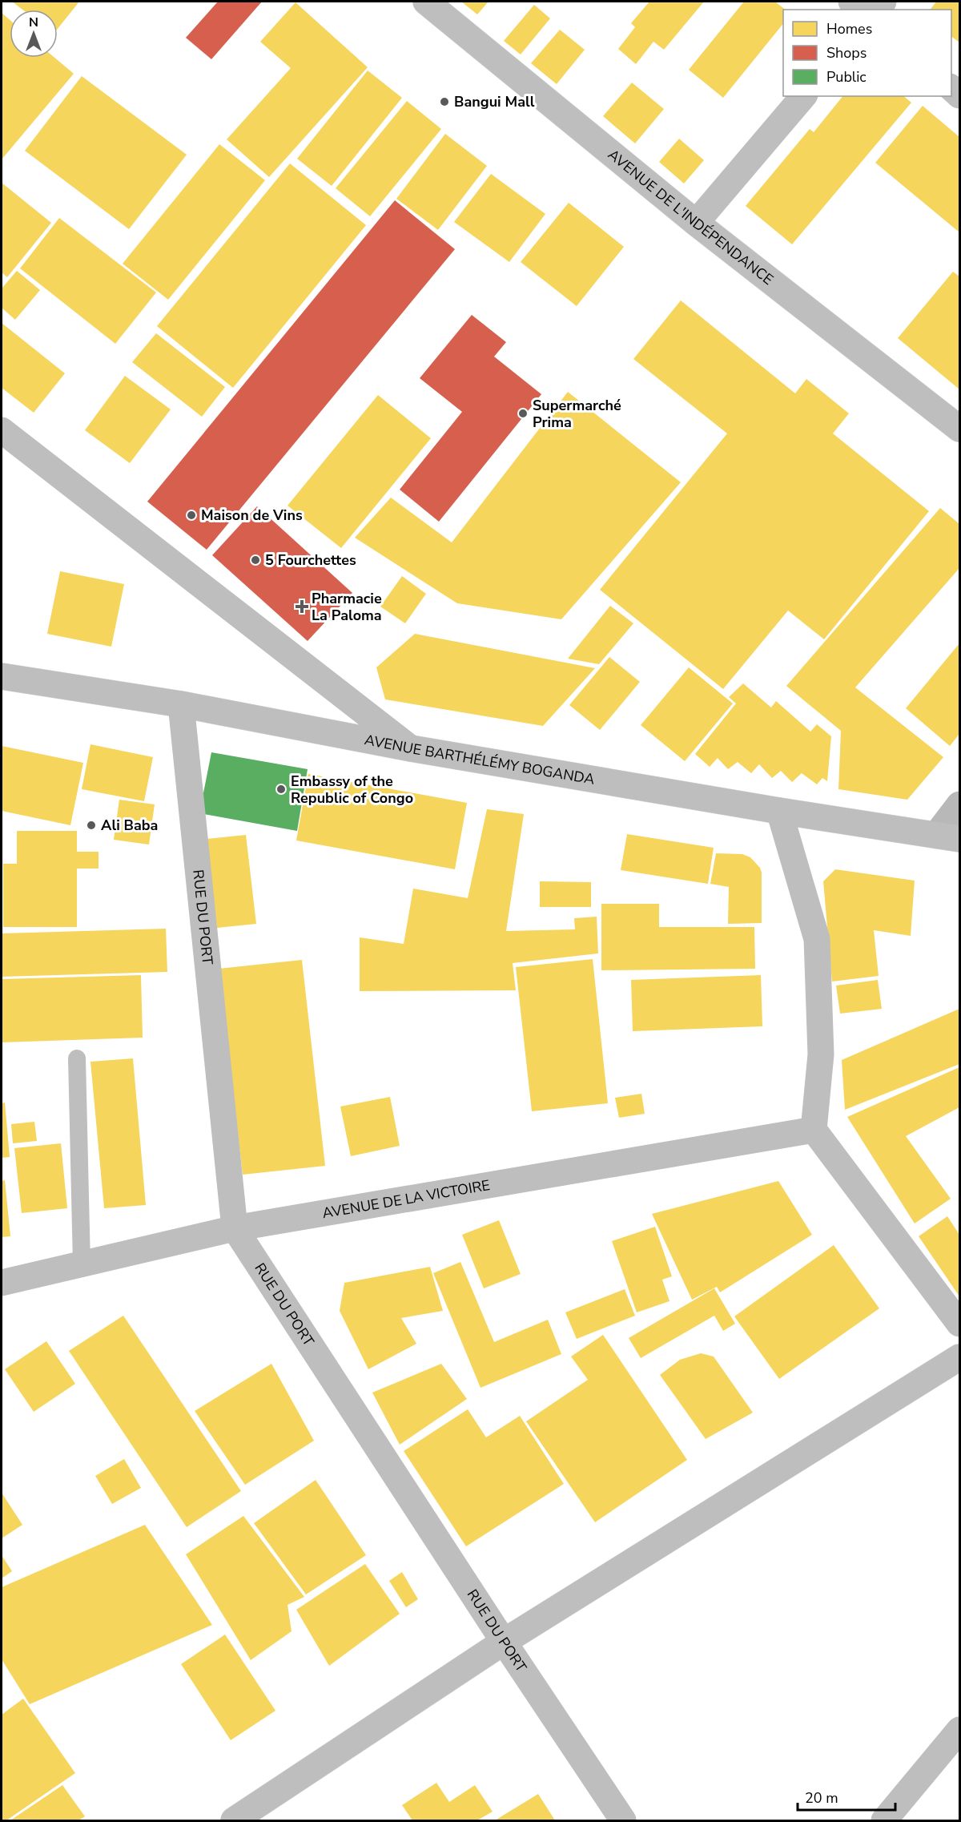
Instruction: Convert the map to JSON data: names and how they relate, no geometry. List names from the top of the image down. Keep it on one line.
{"streets":{"street":["AVENUE DE L'INDÉPENDANCE","AVENUE BARTHÉLÉMY BOGANDA","RUE DU PORT","AVENUE DE LA VICTOIRE"]},"crossings":[["AVENUE BARTHÉLÉMY BOGANDA","RUE DU PORT"],["RUE DU PORT","AVENUE DE LA VICTOIRE"]],"places":{"other":["Bangui Mall","Supermarché Prima","Maison de Vins","5 Fourchettes","Embassy of the Republic of Congo","Ali Baba"],"health":["Pharmacie La Paloma"]},"legend":["Homes","Shops","Public"],"scale_bar":"20 m","north":"top"}
